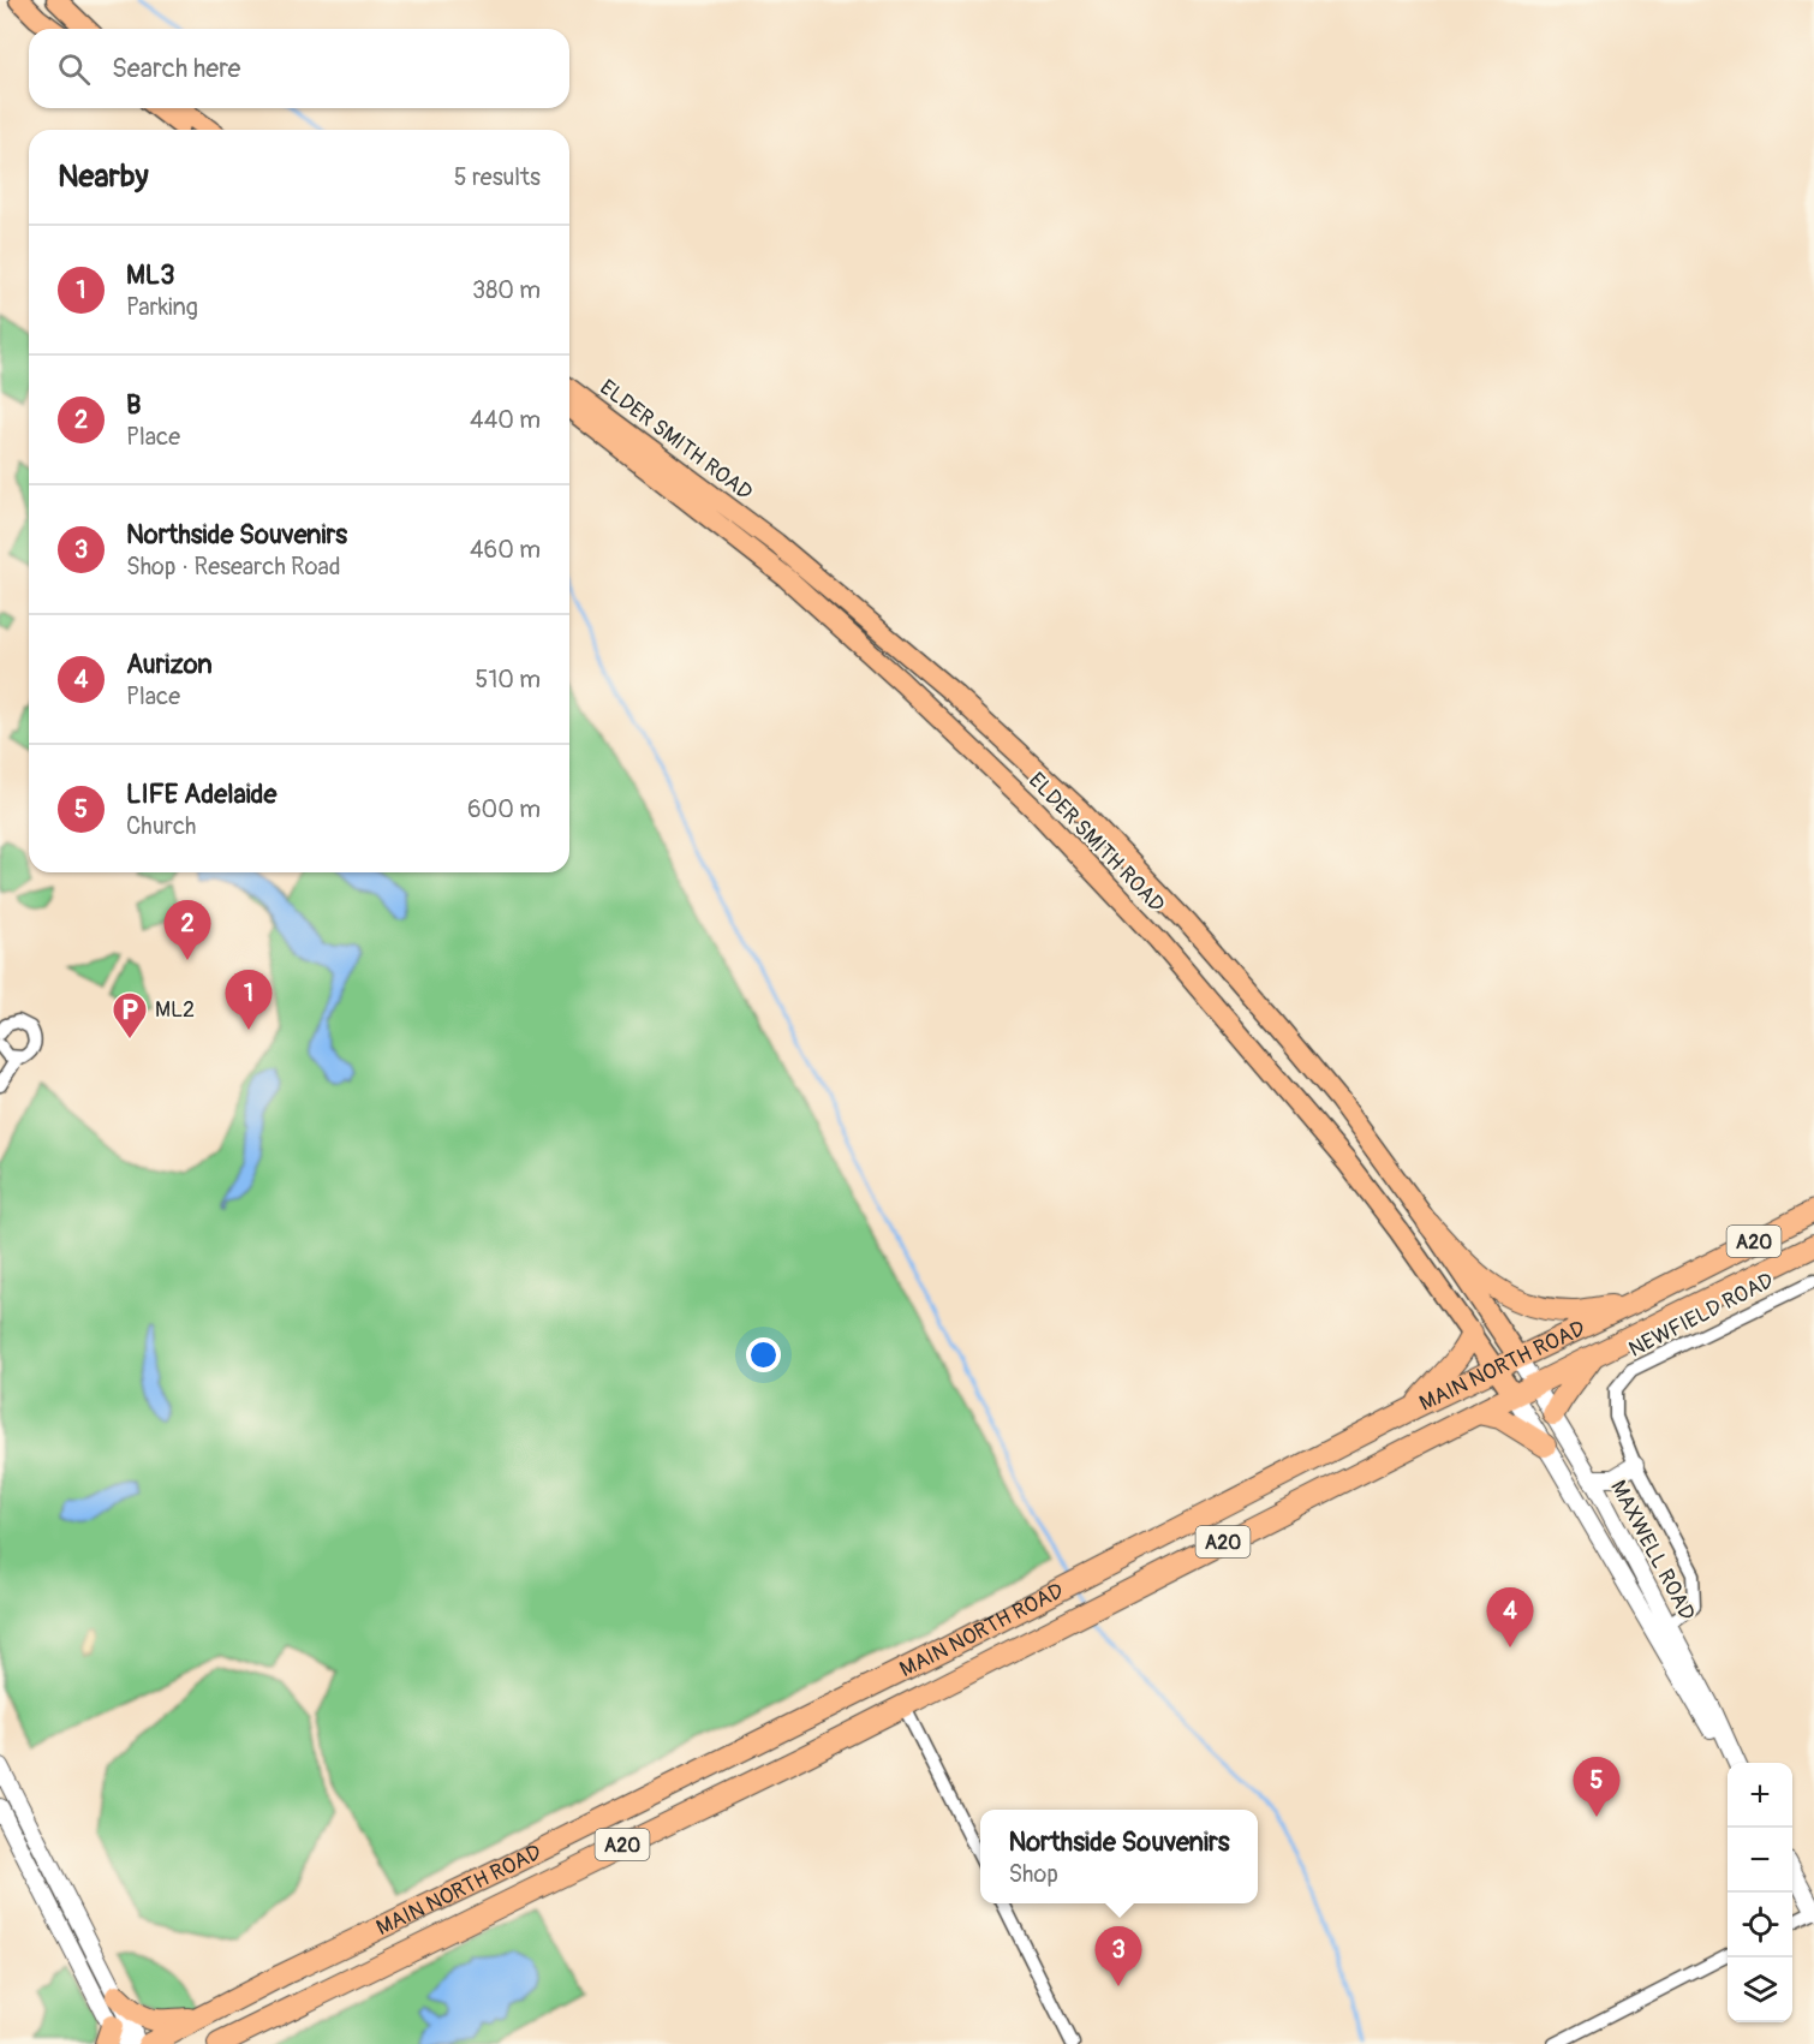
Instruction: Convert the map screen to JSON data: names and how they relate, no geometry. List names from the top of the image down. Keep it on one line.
{"streets":{"highway":["A20","MAIN NORTH ROAD"],"main road":["ELDER SMITH ROAD"],"street":["NEWFIELD ROAD","MAXWELL ROAD"]},"crossings":[["ELDER SMITH ROAD","MAIN NORTH ROAD"],["ELDER SMITH ROAD","MAXWELL ROAD"],["NEWFIELD ROAD","MAXWELL ROAD"],["MAIN NORTH ROAD","MAXWELL ROAD"]],"places":{"parking":["ML2"]},"page":{"search":"Search here","heading":["Nearby","5 results"],"list":[{"mark":"1","name":"ML3","note":"Parking","value":"380 m"},{"mark":"2","name":"B","note":"Place","value":"440 m"},{"mark":"3","name":"Northside Souvenirs","note":"Shop · Research Road","value":"460 m"},{"mark":"4","name":"Aurizon","note":"Place","value":"510 m"},{"mark":"5","name":"LIFE Adelaide","note":"Church","value":"600 m"}],"pins":["2","1","4","5","3"],"map_buttons":["+","−"],"popup":["Northside Souvenirs","Shop"]}}
